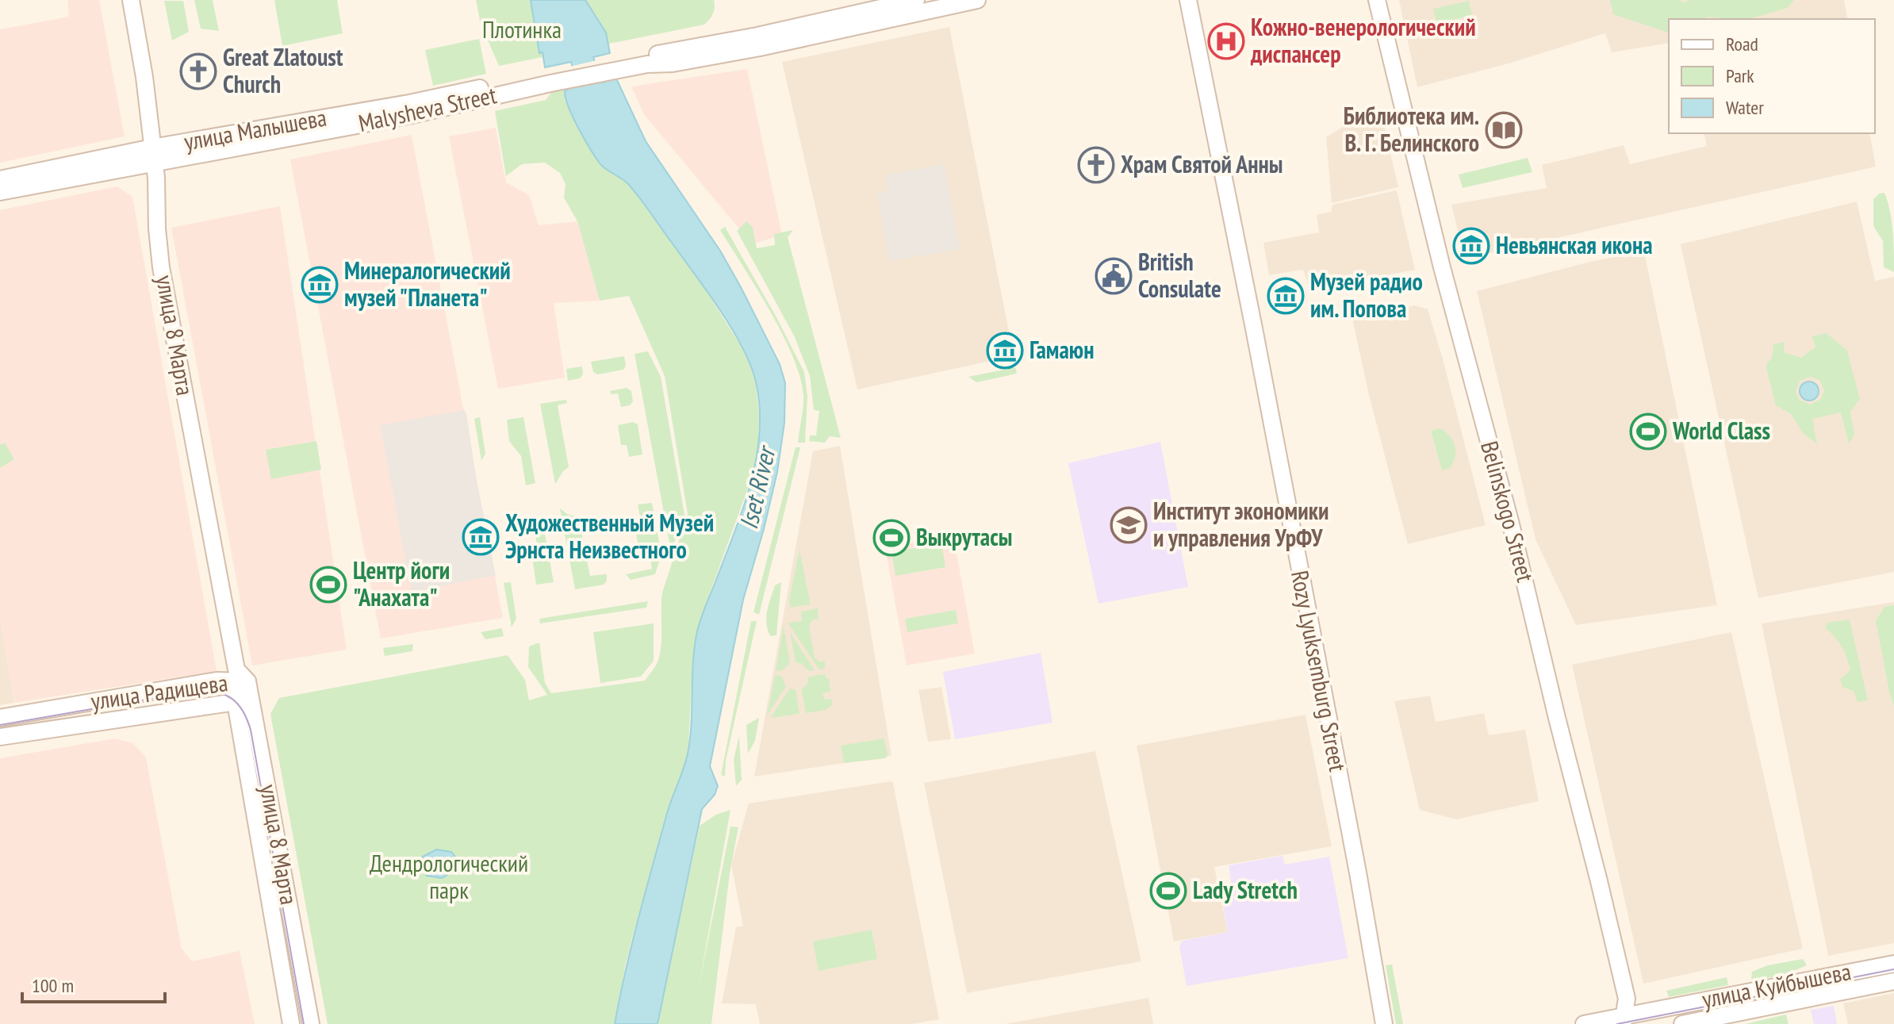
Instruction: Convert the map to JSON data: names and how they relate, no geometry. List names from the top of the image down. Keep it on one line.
{"streets":{"main road":["Malysheva Street","улица Малышева","улица 8 Марта","Belinskogo Street","улица Радищева","улица Куйбышева"]},"crossings":[["Malysheva Street","улица Малышева"],["Malysheva Street","улица 8 Марта"],["улица Малышева","улица 8 Марта"],["улица 8 Марта","улица Радищева"],["Belinskogo Street","улица Куйбышева"]],"water":["Iset River"],"parks":["Плотинка","Дендрологический парк"],"places":{"hospital":["Кожно-венерологический диспансер"],"church":["Great Zlatoust Church","Храм Святой Анны"],"library":["Библиотека им. В. Г. Белинского"],"museum":["Невьянская икона","Минералогический музей \"Планета\"","Музей радио им. Попова","Гамаюн","Художественный Музей Эрнста Неизвестного"],"public building":["British Consulate"],"sports":["World Class","Выкрутасы","Центр йоги \"Анахата\"","Lady Stretch"],"school or university":["Институт экономики и управления УрФУ"]},"legend":["Road","Park","Water"],"scale_bar":"100 m"}
